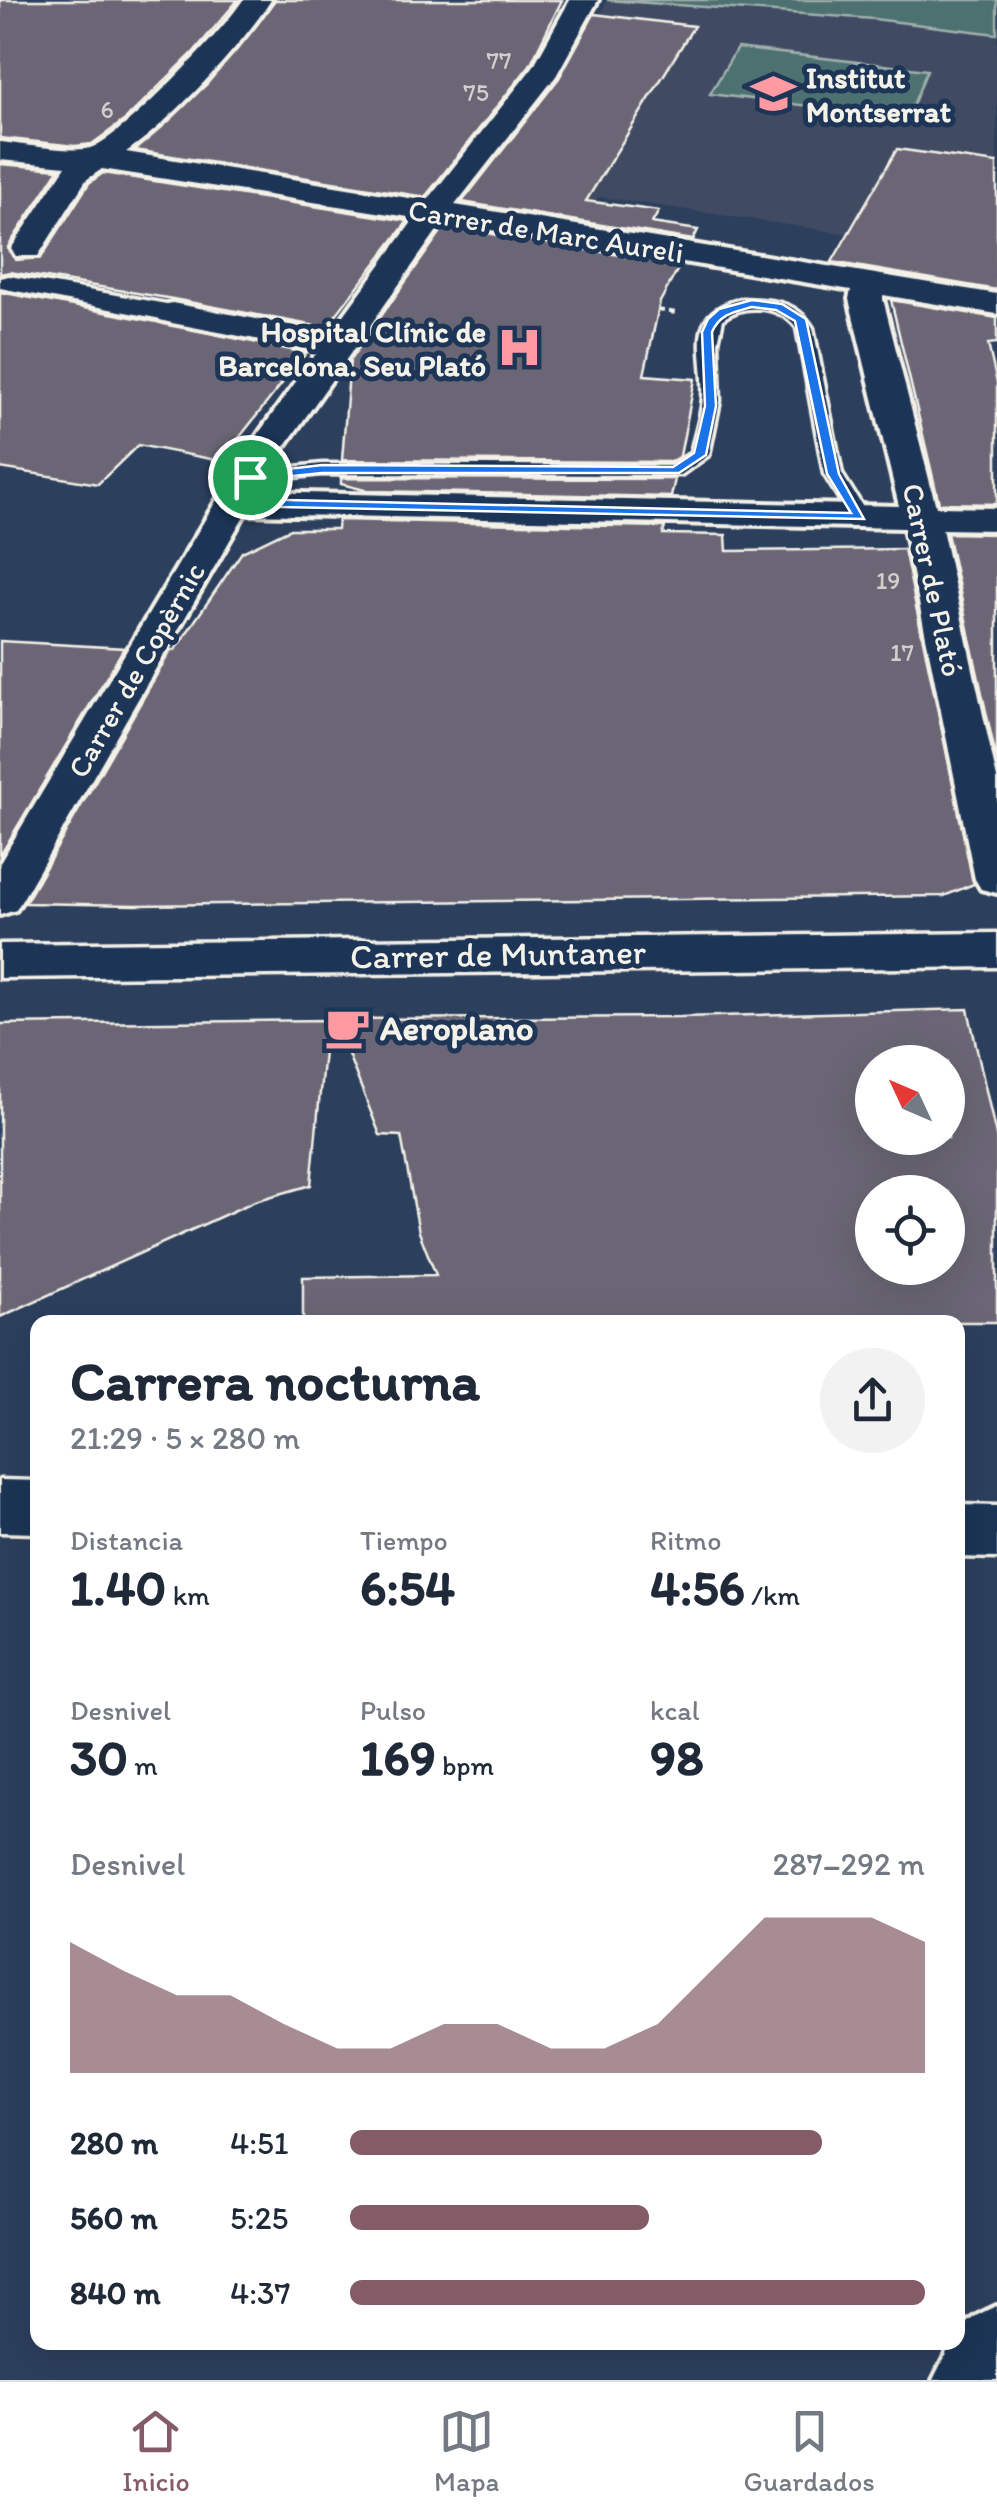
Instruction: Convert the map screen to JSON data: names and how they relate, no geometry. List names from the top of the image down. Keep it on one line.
{"streets":{"street":["Carrer de Marc Aureli","Carrer de Plató","Carrer de Copèrnic","Carrer de Muntaner"]},"crossings":[["Carrer de Marc Aureli","Carrer de Plató"],["Carrer de Marc Aureli","Carrer de Copèrnic"]],"places":{"school or university":["Institut Montserrat"],"hospital":["Hospital Clínic de Barcelona. Seu Plató"],"cafe":["Aeroplano"]},"house_numbers":["77","75","6","19","17"],"north":"top left","page":{"heading":["Carrera nocturna","21:29 · 5 × 280 m"],"stats":[["Distancia","1.40 km"],["Tiempo","6:54"],["Ritmo","4:56 /km"],["Desnivel","30 m"],["Pulso","169 bpm"],["kcal","98"]],"chart":["Desnivel","287–292 m"],"list":[{"name":"280 m","note":"4:51"},{"name":"560 m","note":"5:25"},{"name":"840 m","note":"4:37"}],"tabs":["Inicio","Mapa","Guardados"]}}
